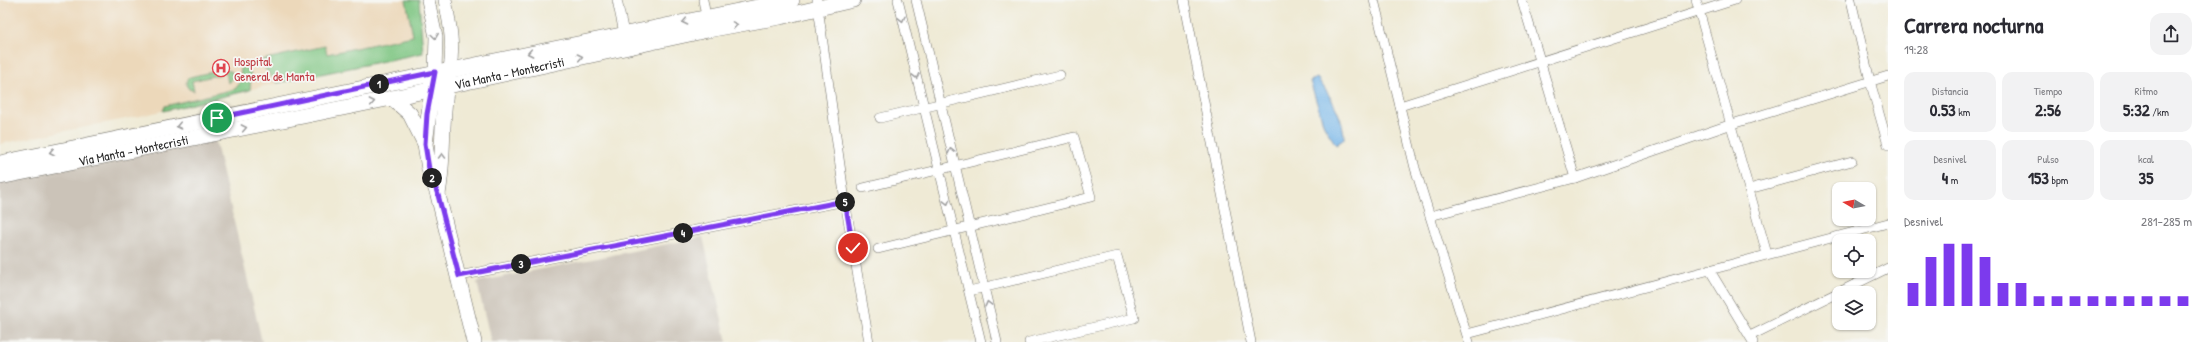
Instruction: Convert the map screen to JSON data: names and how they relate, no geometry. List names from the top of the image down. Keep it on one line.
{"streets":{"main road":["Vía Manta - Montecristi"]},"places":{"hospital":["Hospital General de Manta"]},"north":"left","page":{"heading":["Carrera nocturna","19:28"],"stats":[["Distancia","0.53 km"],["Tiempo","2:56"],["Ritmo","5:32 /km"],["Desnivel","4 m"],["Pulso","153 bpm"],["kcal","35"]],"pins":["1","2","5","4","3"],"chart":["Desnivel","281–285 m"]}}
